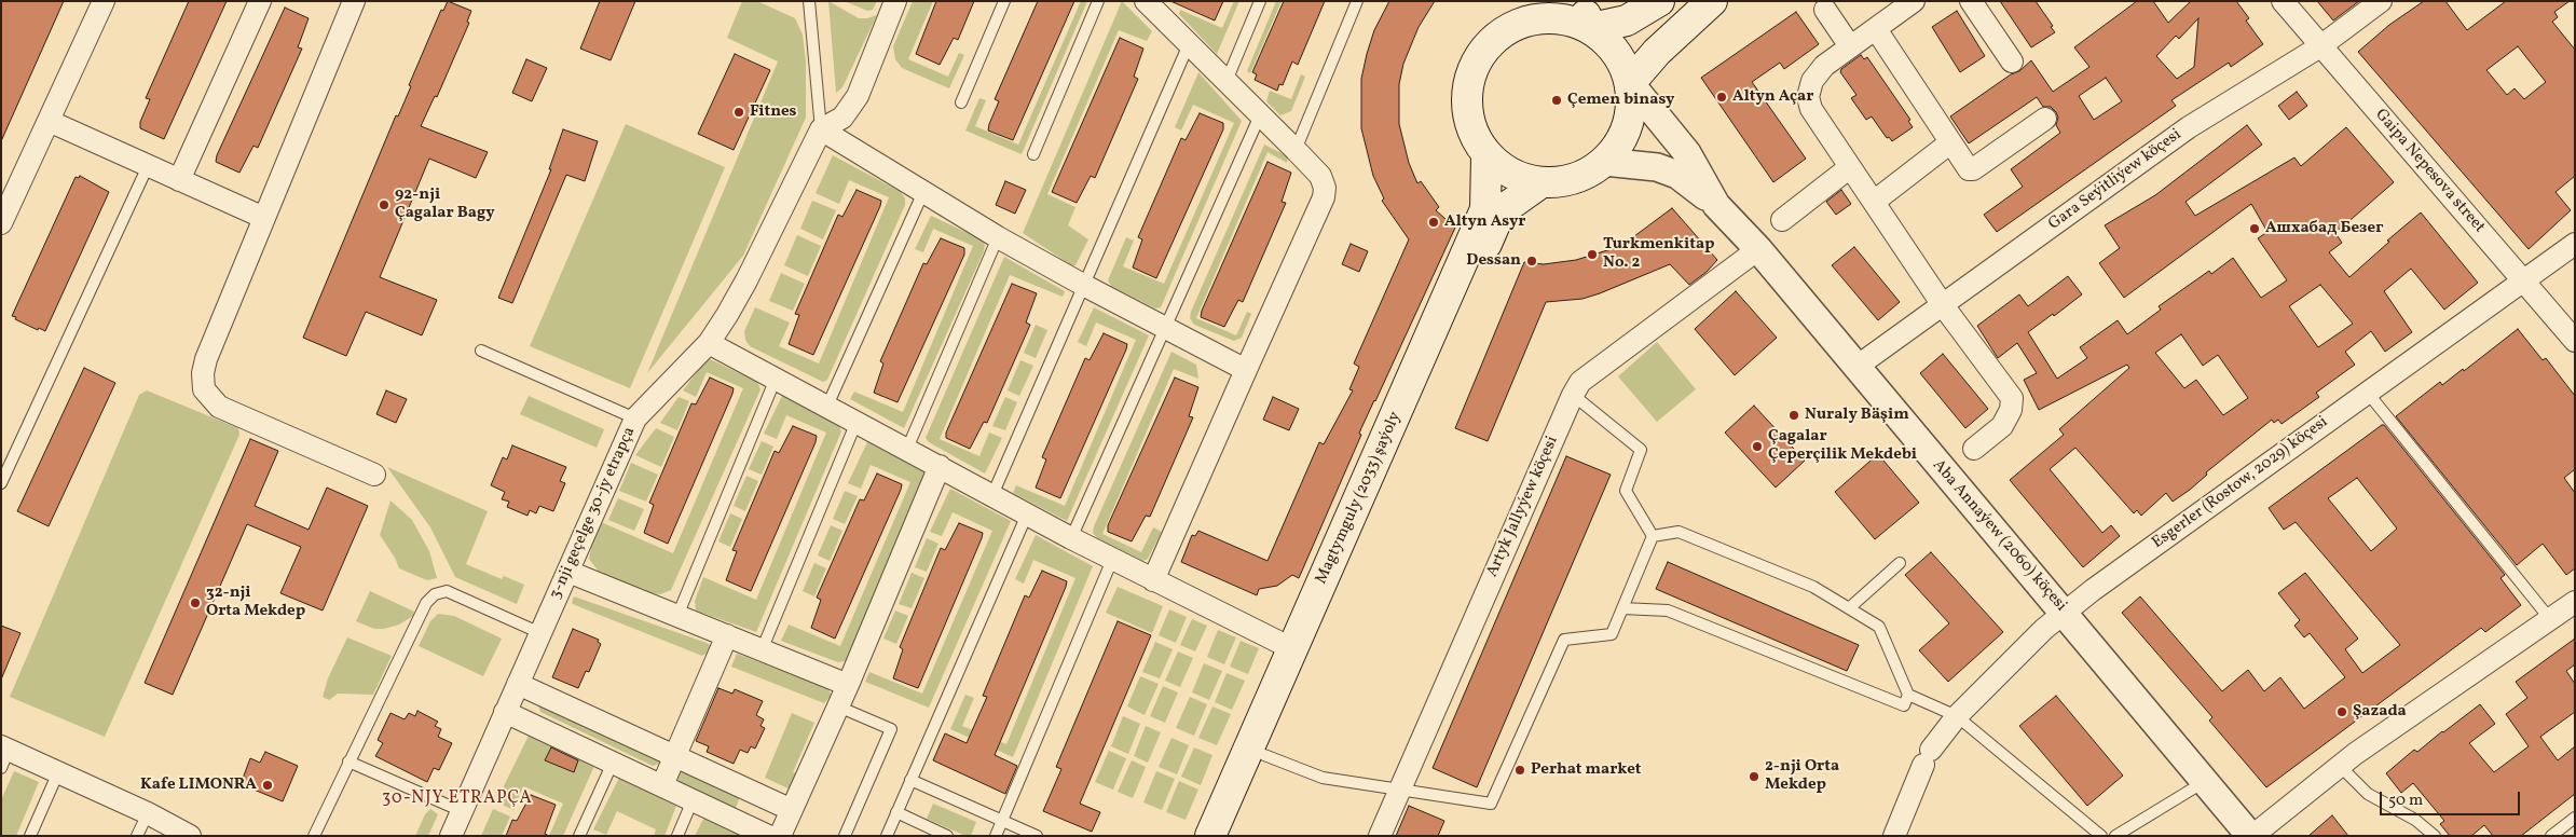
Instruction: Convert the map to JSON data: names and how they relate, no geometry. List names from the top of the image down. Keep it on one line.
{"streets":{"main road":["Magtymguly (2033) şaýoly"],"street":["Gaipa Nepesova street","Gara Seýitliýew köçesi","Esgerler (Rostow, 2029) köçesi","Artyk Jallyýew köçesi","3-nji geçelge 30-jy etrapça","Aba Annaýew (2060) köçesi"]},"crossings":[["Gaipa Nepesova street","Gara Seýitliýew köçesi"],["Gaipa Nepesova street","Esgerler (Rostow, 2029) köçesi"],["Gara Seýitliýew köçesi","Aba Annaýew (2060) köçesi"],["Esgerler (Rostow, 2029) köçesi","Aba Annaýew (2060) köçesi"],["Magtymguly (2033) şaýoly","Aba Annaýew (2060) köçesi"],["Artyk Jallyýew köçesi","Aba Annaýew (2060) köçesi"]],"districts":["30-NJY ETRAPÇA"],"places":["Altyn Açar","Çemen binasy","Fitnes","92-nji Çagalar Bagy","Altyn Asyr","Ашхабад Безег","Turkmenkitap No. 2","Dessan","Nuraly Bäşim","Çagalar Çeperçilik Mekdebi","32-nji Orta Mekdep","Şazada","Perhat market","2-nji Orta Mekdep","Kafe LIMONRA"],"scale_bar":"50 m"}
